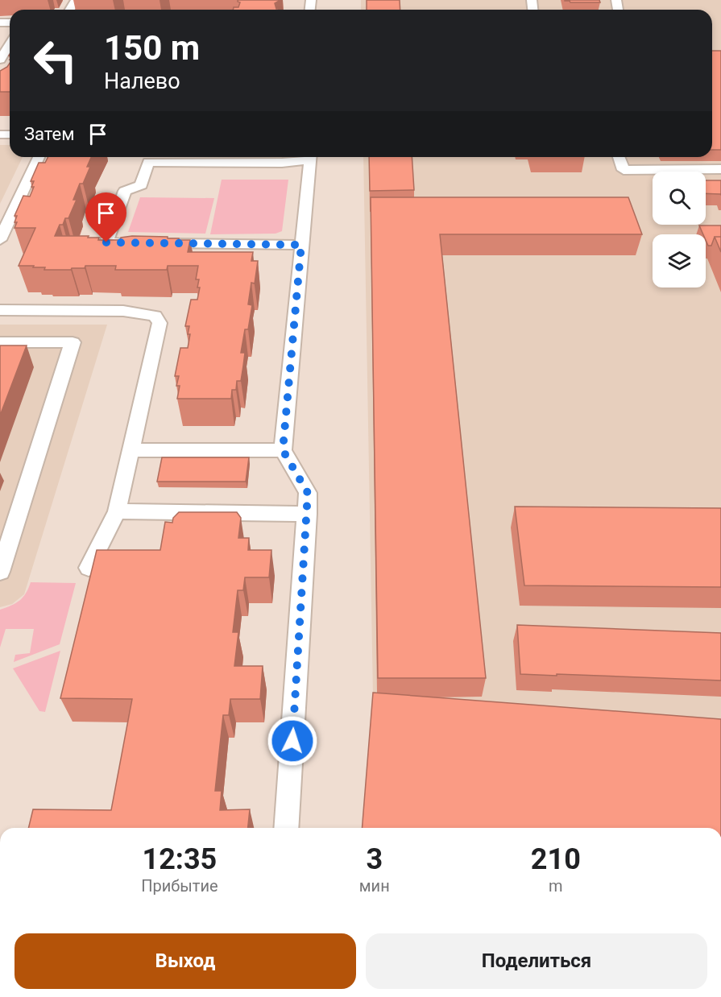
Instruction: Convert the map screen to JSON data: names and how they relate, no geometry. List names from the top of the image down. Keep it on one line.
{"page":{"turn":["150 m","Налево"],"then":"Затем","eta":["12:35","Прибытие","3","мин","210","m"],"buttons":["Выход","Поделиться"]}}
